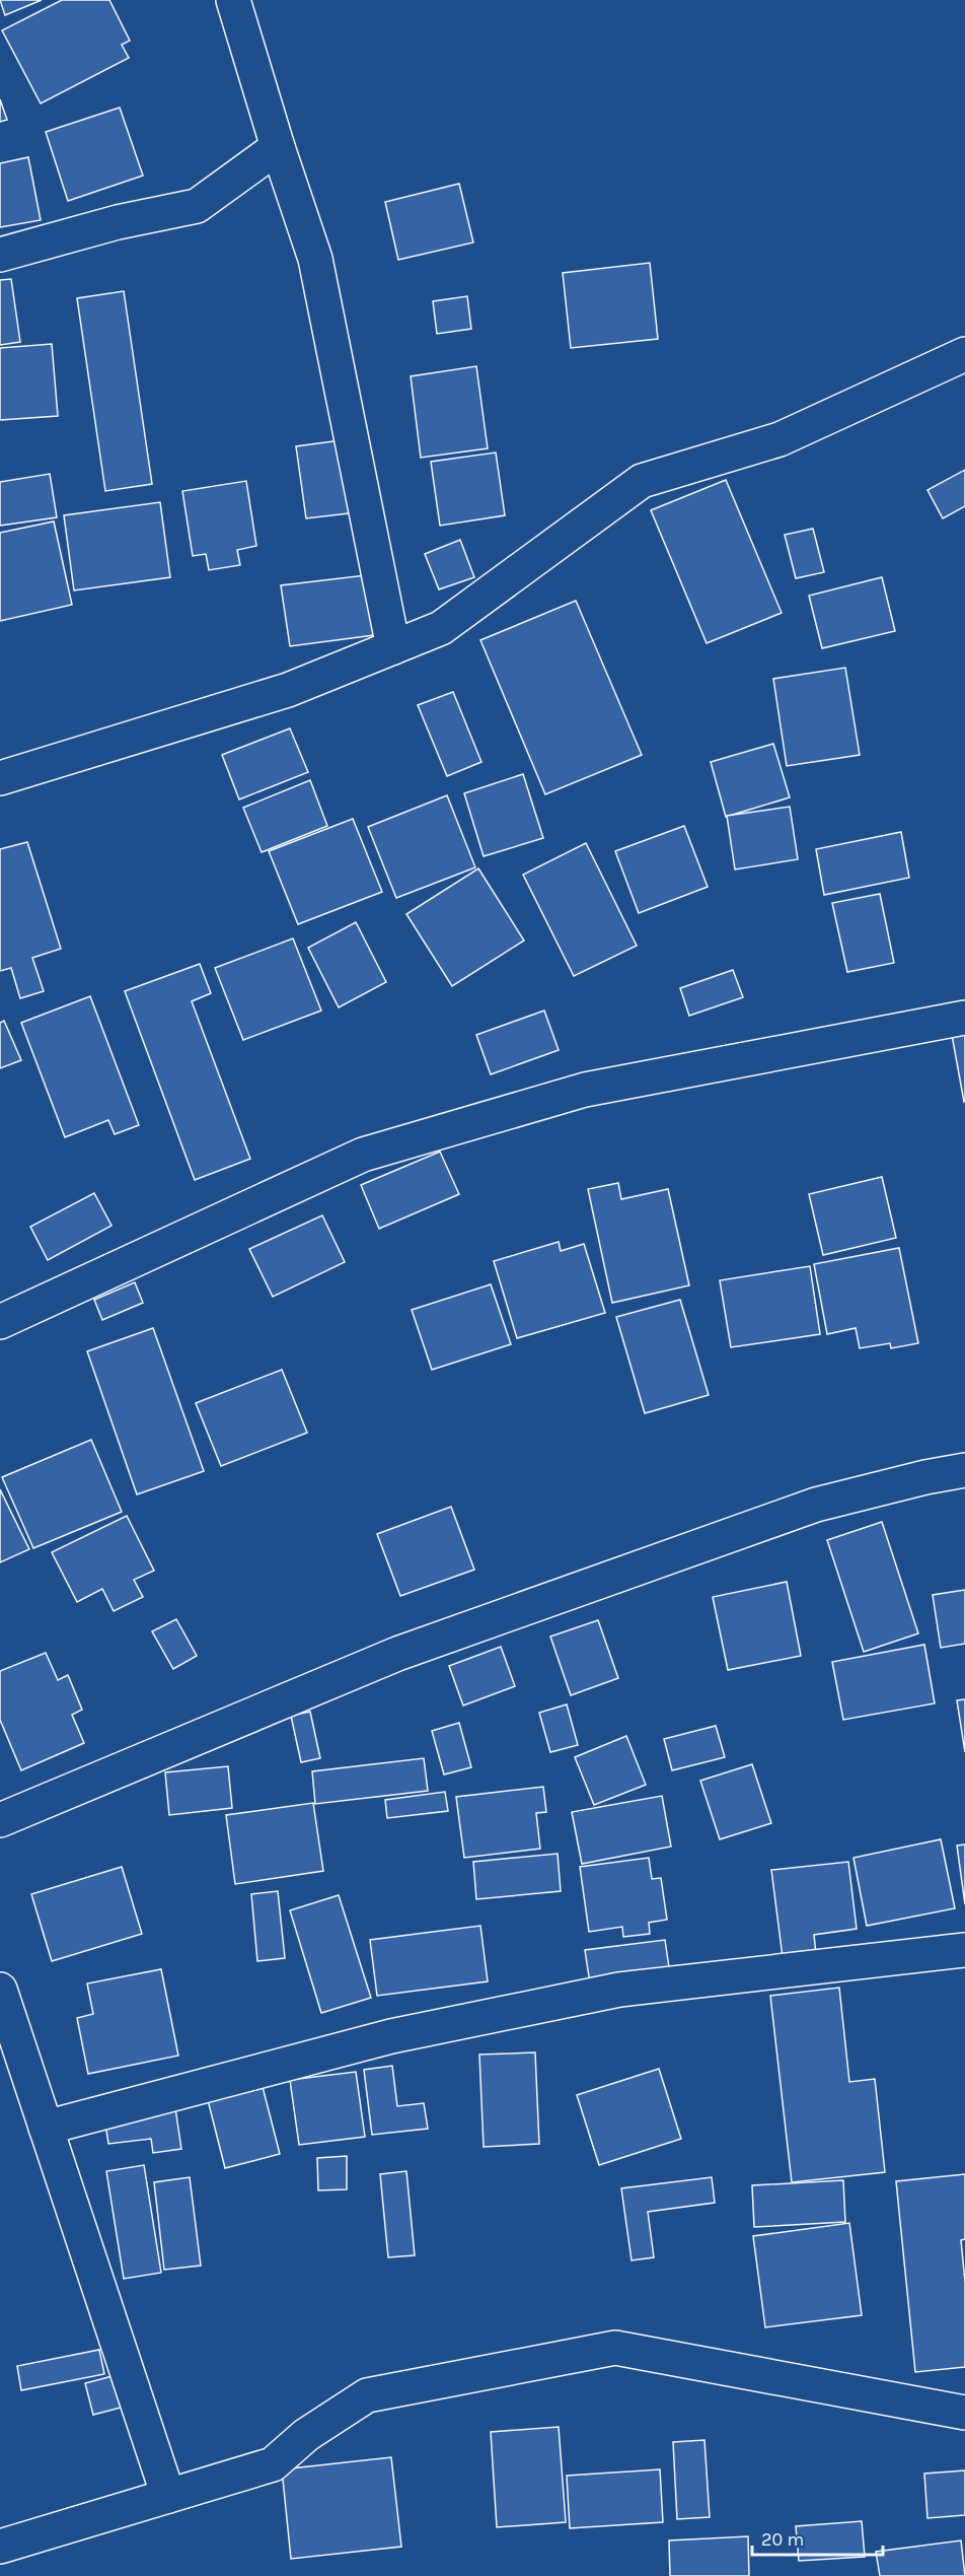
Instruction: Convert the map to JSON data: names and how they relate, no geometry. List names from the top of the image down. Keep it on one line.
{"scale_bar":"20 m"}
